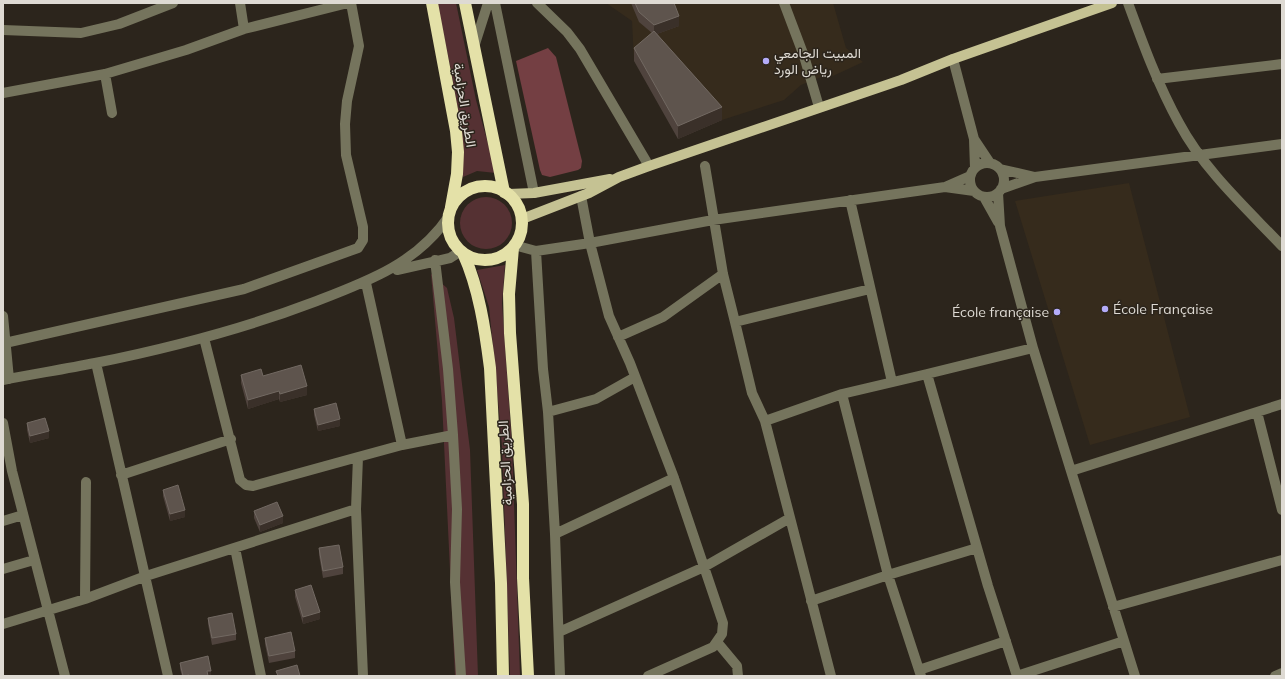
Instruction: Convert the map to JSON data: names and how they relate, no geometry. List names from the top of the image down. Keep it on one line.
{"streets":{"highway":["الطريق الحزامية"]},"places":["المبيت الجامعي رياض الورد","École Française","École française"]}
